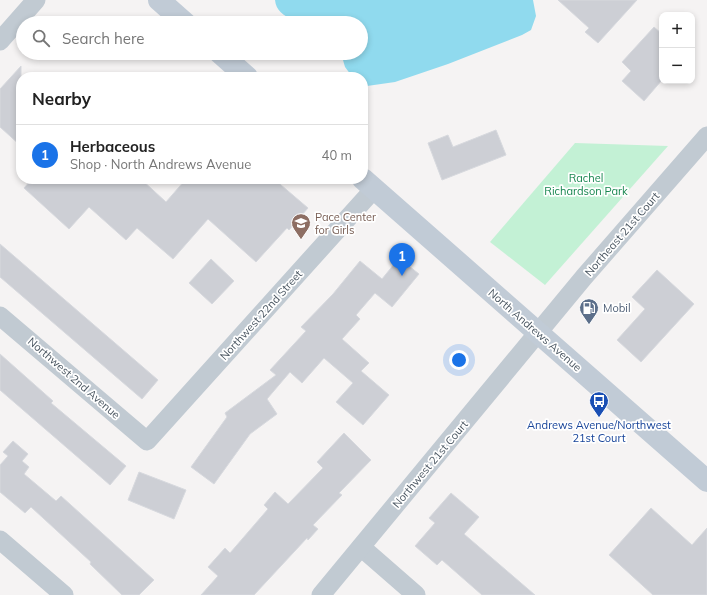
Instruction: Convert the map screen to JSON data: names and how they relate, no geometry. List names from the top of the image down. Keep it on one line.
{"streets":{"main road":["North Andrews Avenue"],"street":["Northeast 21st Court","Northwest 22nd Street","Northwest 2nd Avenue","Northwest 21st Court"]},"crossings":[["Northeast 21st Court","North Andrews Avenue"],["Northeast 21st Court","Northwest 21st Court"],["Northwest 22nd Street","North Andrews Avenue"],["Northwest 22nd Street","Northwest 2nd Avenue"],["North Andrews Avenue","Northwest 21st Court"]],"parks":["Rachel Richardson Park"],"places":{"school or university":["Pace Center for Girls"],"fuel station":["Mobil"],"bus stop":["Andrews Avenue/Northwest 21st Court"]},"page":{"map_buttons":["+","−"],"search":"Search here","heading":"Nearby","list":[{"mark":"1","name":"Herbaceous","note":"Shop · North Andrews Avenue","value":"40 m"}],"pins":"1"}}
